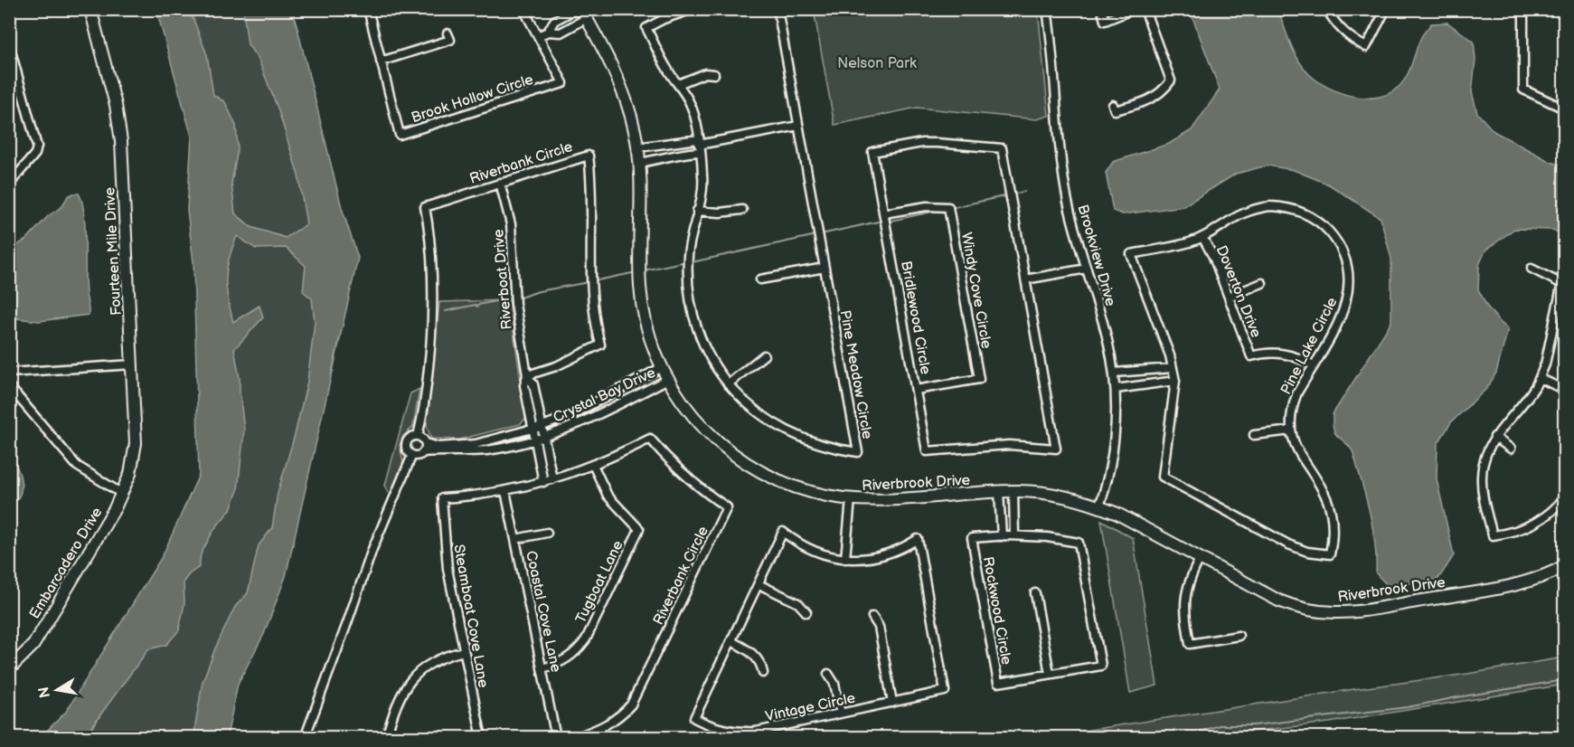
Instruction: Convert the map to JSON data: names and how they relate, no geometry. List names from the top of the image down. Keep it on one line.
{"streets":{"street":["Brook Hollow Circle","Riverbank Circle","Fourteen Mile Drive","Brookview Drive","Riverboat Drive","Windy Cove Circle","Doverton Drive","Bridlewood Circle","Pine Lake Circle","Pine Meadow Circle","Crystal Bay Drive","Riverbrook Drive","Embarcadero Drive","Tugboat Lane","Rockwood Circle","Coastal Cove Lane","Steamboat Cove Lane","Vintage Circle"]},"crossings":[["Riverbank Circle","Riverboat Drive"],["Riverbank Circle","Crystal Bay Drive"],["Riverbank Circle","Tugboat Lane"],["Riverbank Circle","Coastal Cove Lane"],["Riverbank Circle","Steamboat Cove Lane"],["Fourteen Mile Drive","Embarcadero Drive"],["Brookview Drive","Riverbrook Drive"],["Windy Cove Circle","Bridlewood Circle"],["Doverton Drive","Pine Lake Circle"],["Crystal Bay Drive","Riverbrook Drive"],["Riverbrook Drive","Rockwood Circle"],["Tugboat Lane","Coastal Cove Lane"]],"parks":["Nelson Park"],"north":"left"}
